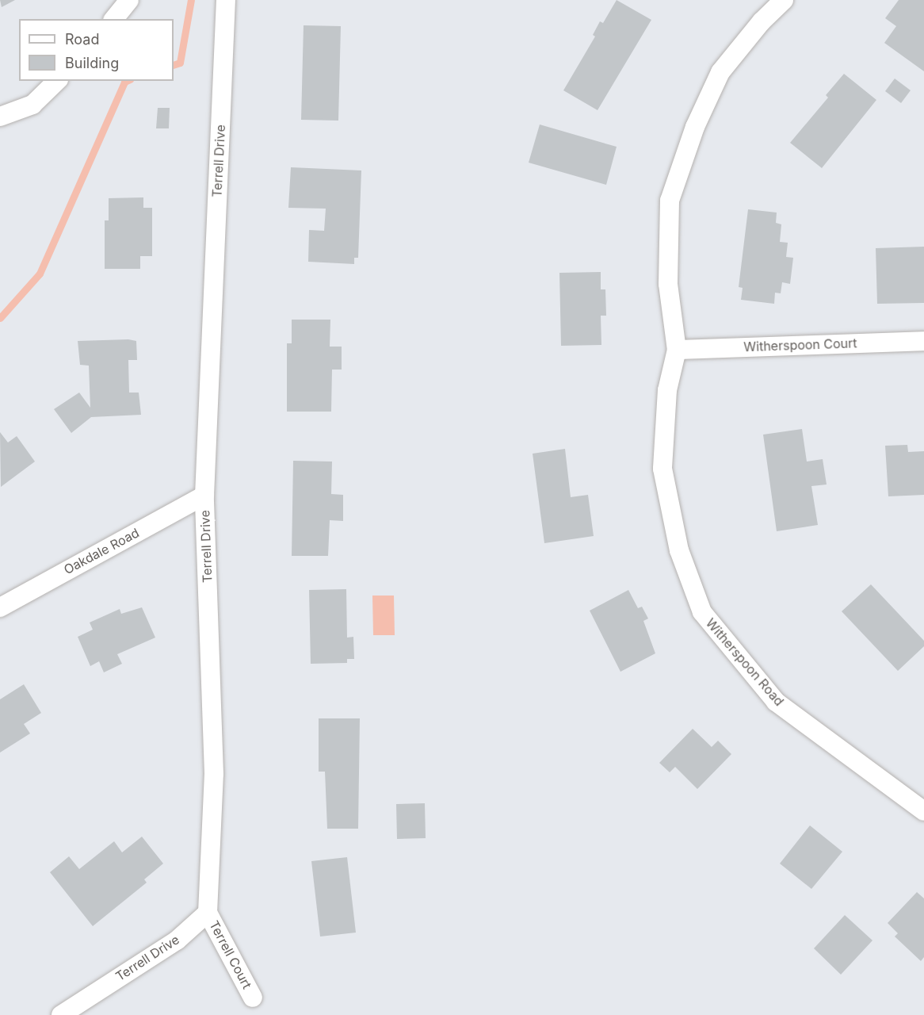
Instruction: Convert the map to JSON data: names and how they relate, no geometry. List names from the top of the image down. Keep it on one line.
{"streets":{"street":["Terrell Drive","Witherspoon Court","Oakdale Road","Witherspoon Road","Terrell Court"]},"crossings":[["Terrell Drive","Oakdale Road"],["Terrell Drive","Terrell Court"],["Witherspoon Court","Witherspoon Road"]],"legend":["Road","Building"]}
